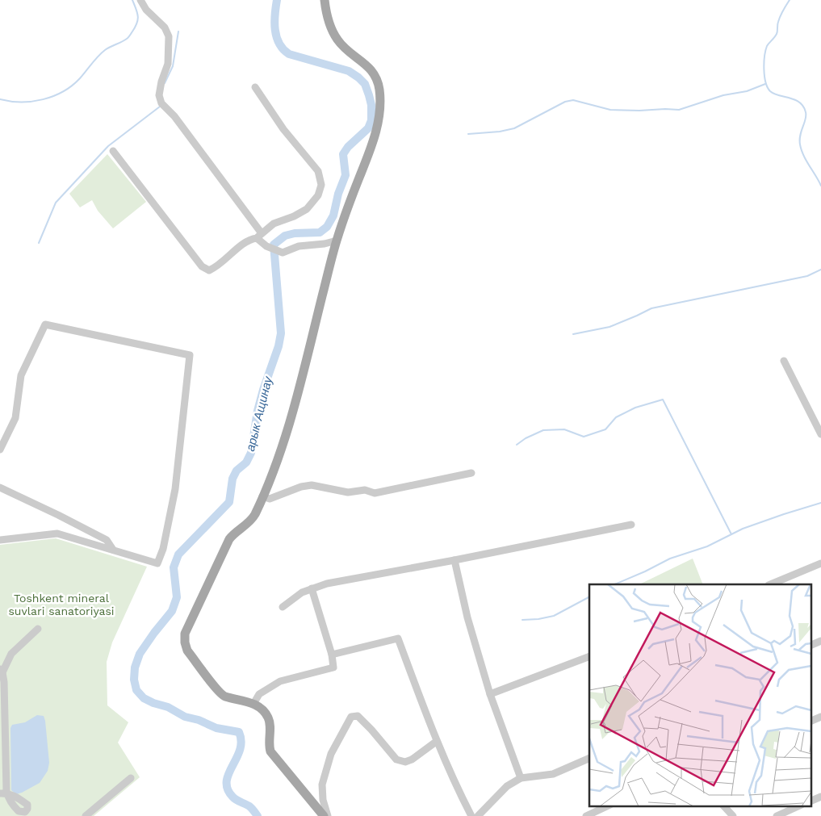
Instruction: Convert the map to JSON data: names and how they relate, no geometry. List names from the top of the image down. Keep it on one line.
{"water":["арык Ащинау"],"parks":["Toshkent mineral suvlari sanatoriyasi"]}
